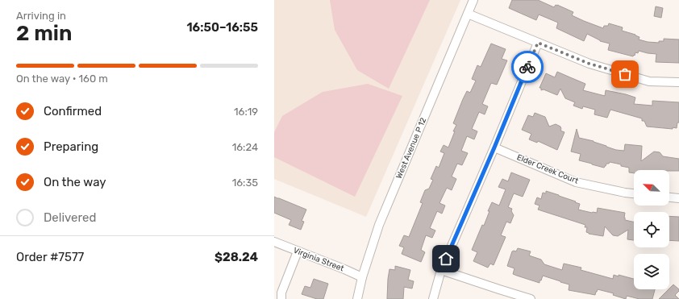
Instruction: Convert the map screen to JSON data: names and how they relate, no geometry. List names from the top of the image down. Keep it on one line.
{"streets":{"street":["West Avenue P 12","Elder Creek Court","Virginia Street"]},"crossings":[["West Avenue P 12","Virginia Street"]],"north":"top left","page":{"heading":["2 min","Arriving in","16:50–16:55"],"panel":["Order #7577","$28.24"],"bar":"On the way · 160 m","list":[["Confirmed","16:19"],["Preparing","16:24"],["On the way","16:35"],"Delivered"]}}
